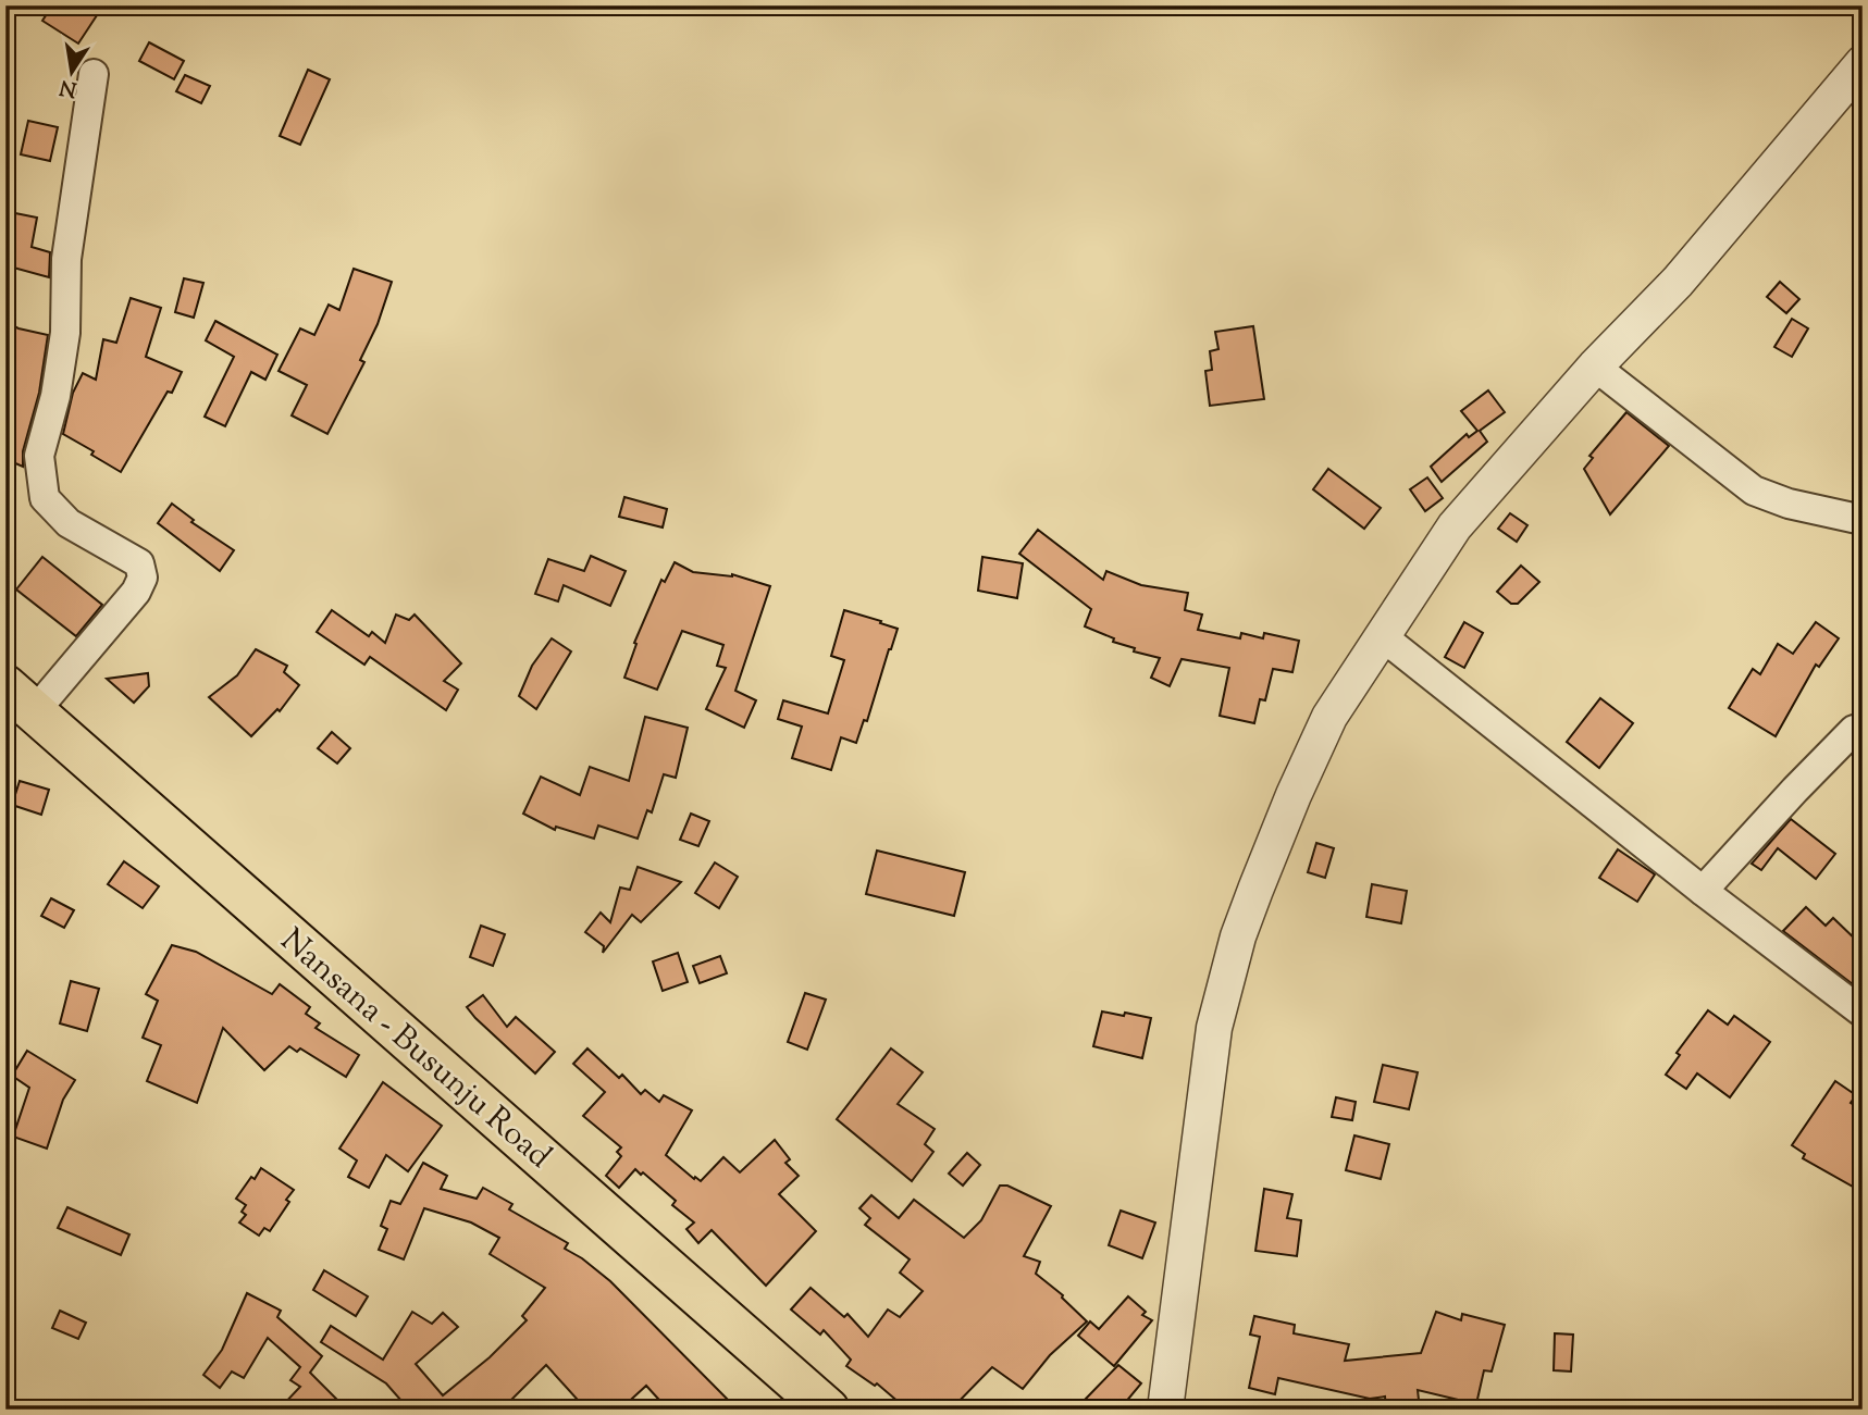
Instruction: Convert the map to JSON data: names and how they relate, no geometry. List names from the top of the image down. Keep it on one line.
{"streets":{"main road":["Nansana - Busunju Road"]},"north":"bottom"}
